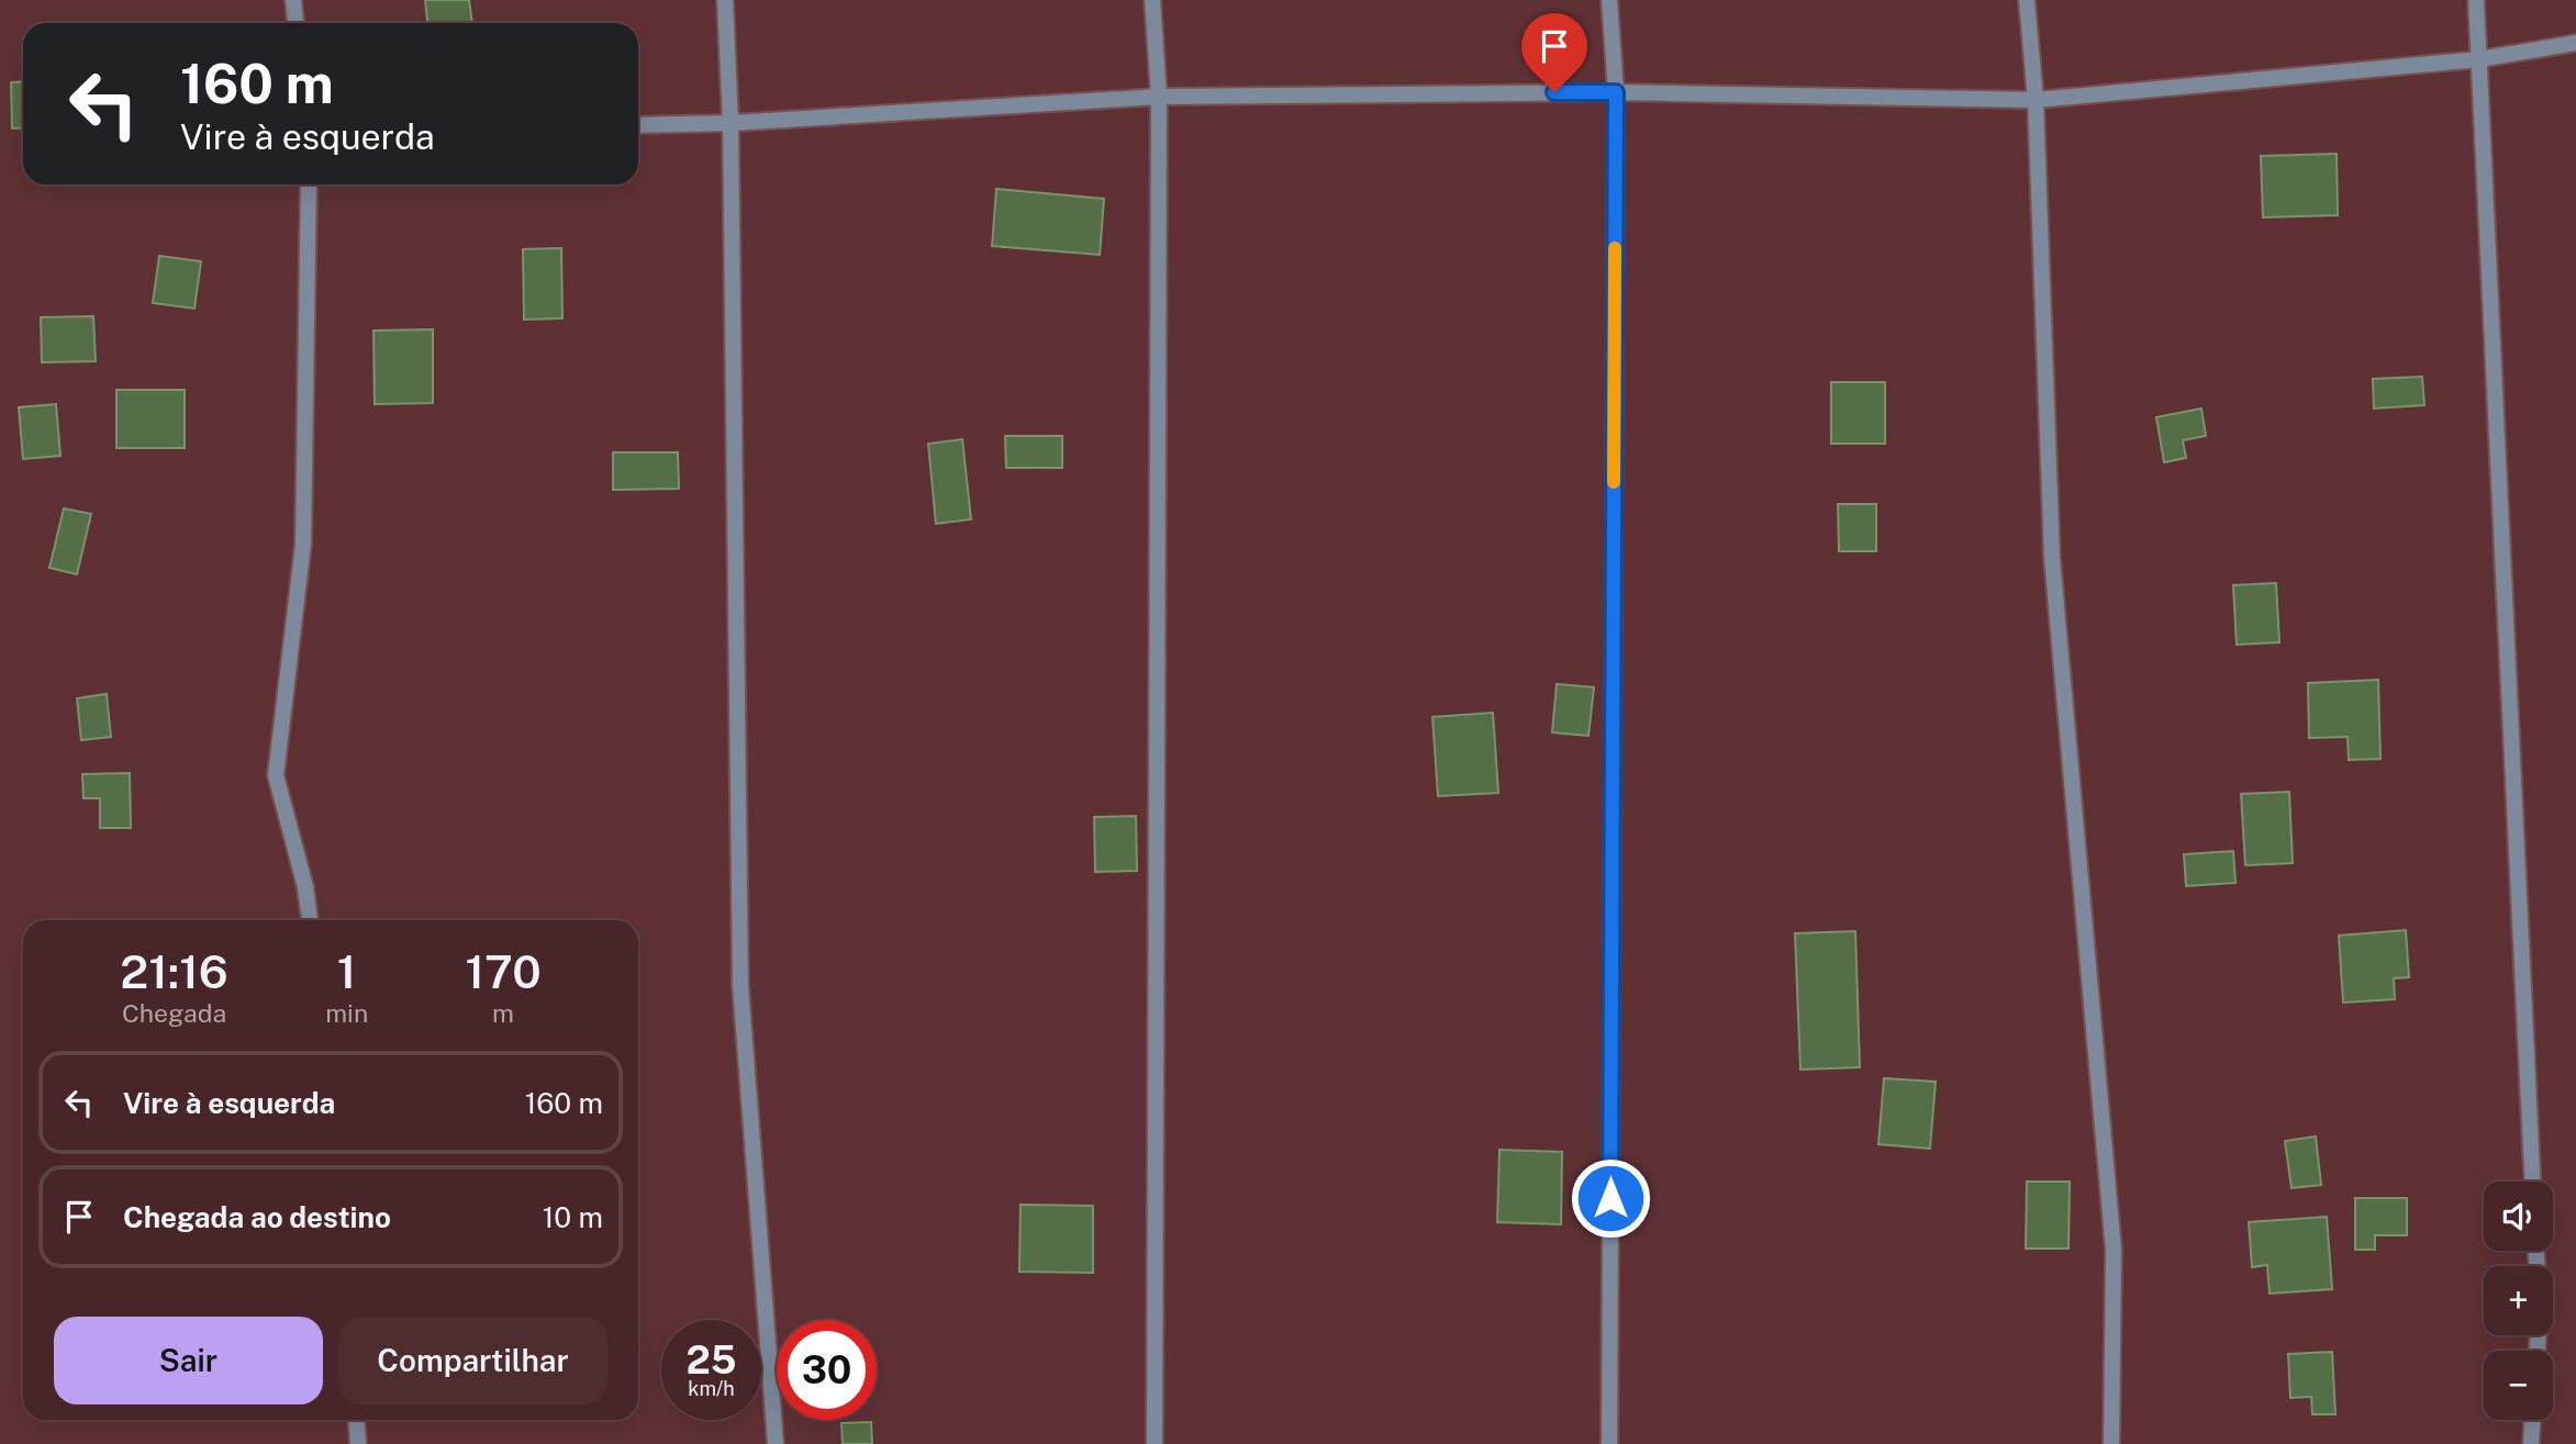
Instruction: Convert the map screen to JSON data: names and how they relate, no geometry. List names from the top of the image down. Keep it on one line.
{"page":{"turn":["160 m","Vire à esquerda"],"eta":["21:16","Chegada","1","min","170","m"],"list":[{"name":"Vire à esquerda","value":"160 m"},{"name":"Chegada ao destino","value":"10 m"}],"map_buttons":["+","−"],"buttons":["Sair","Compartilhar"],"speed":"25 km/h","limit":"30"}}
